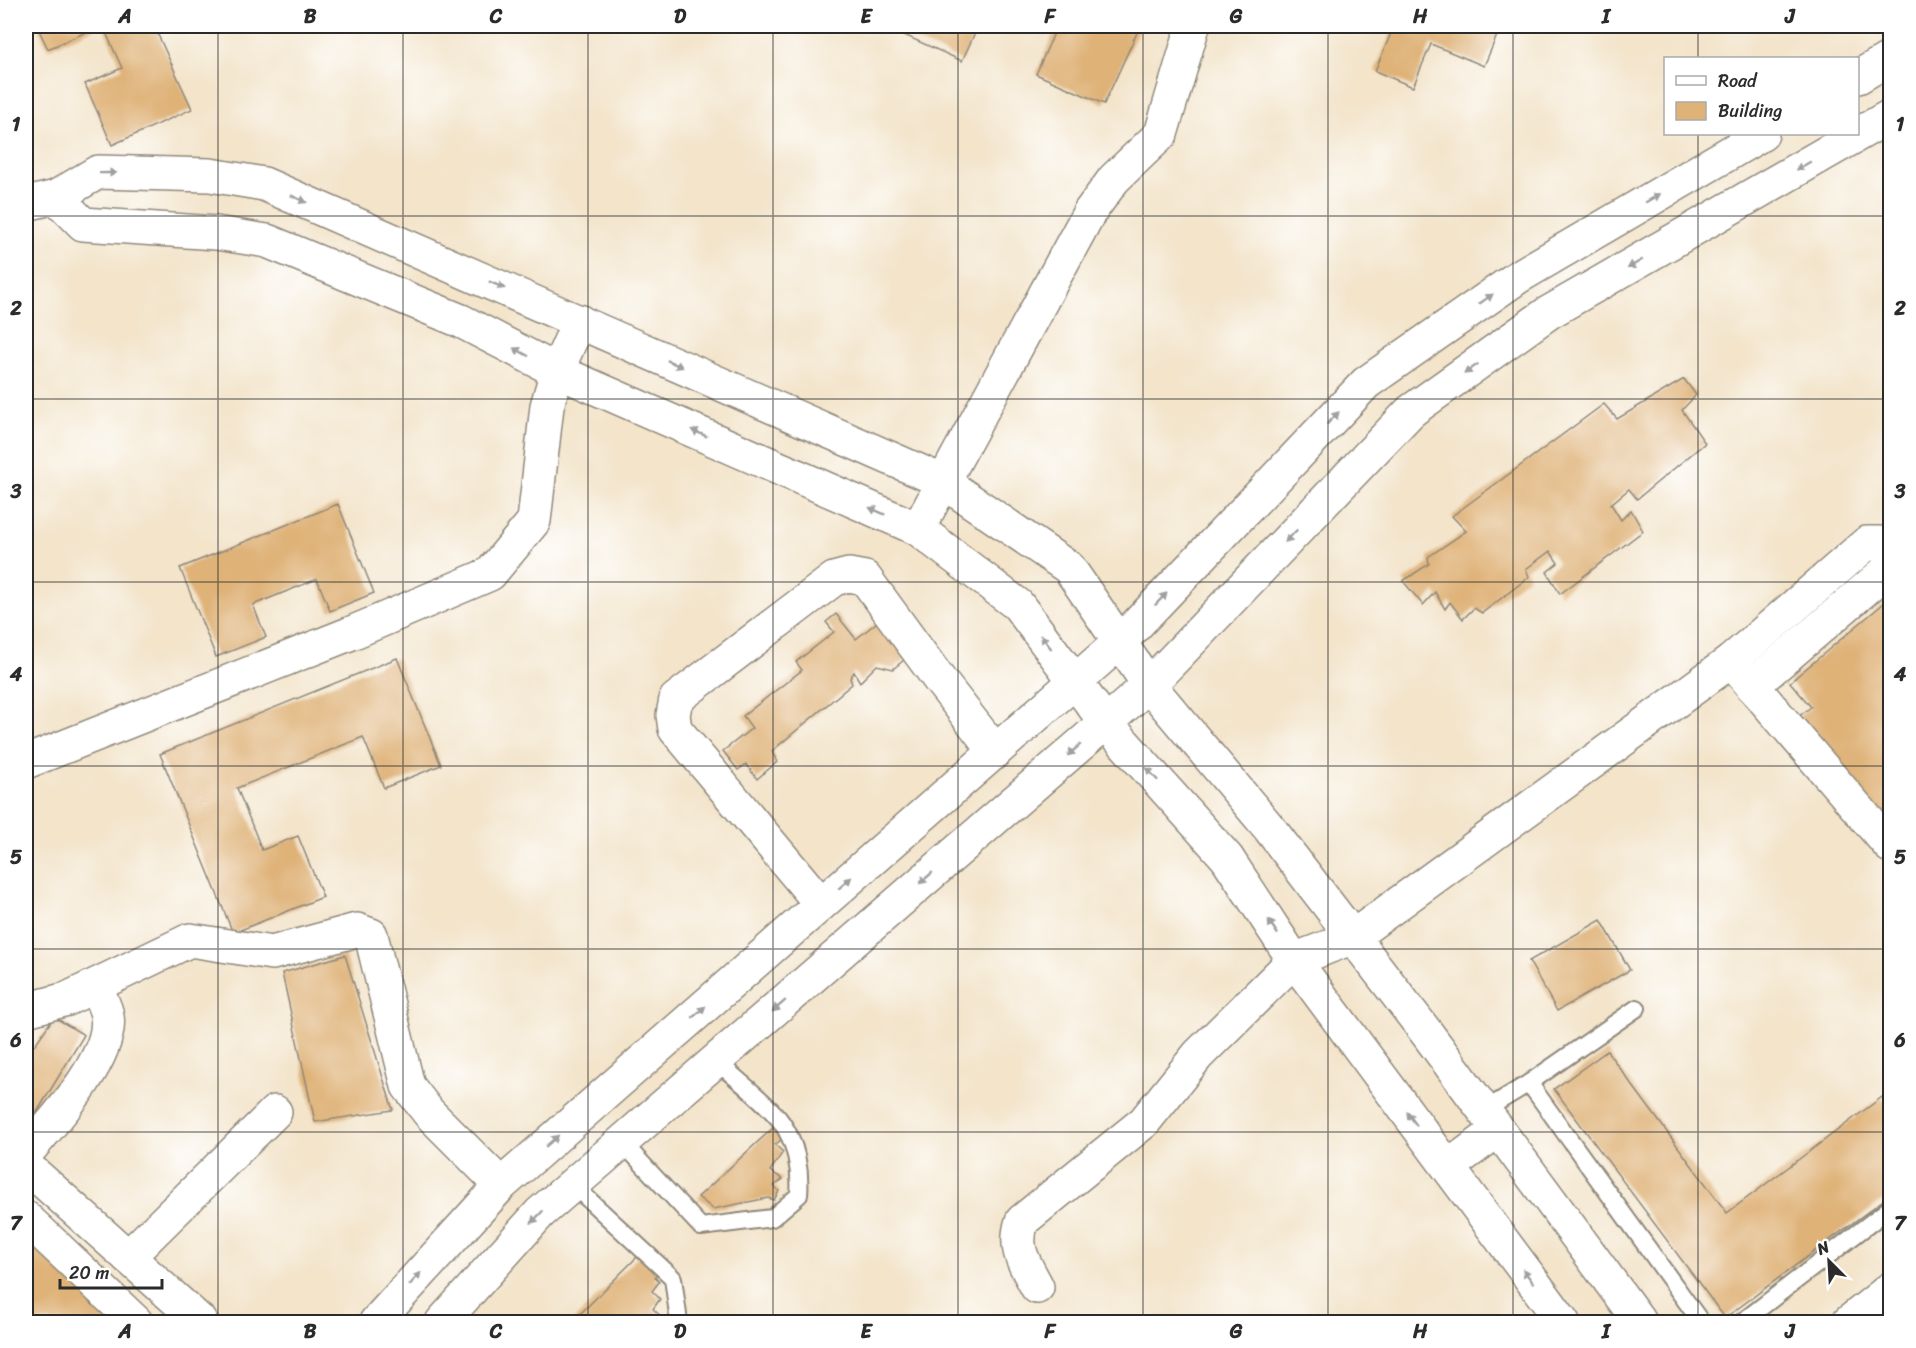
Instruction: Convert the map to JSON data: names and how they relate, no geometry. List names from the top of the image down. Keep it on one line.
{"legend":["Road","Building"],"scale_bar":"20 m","north":"top left","grid":{"columns":["A","B","C","D","E","F","G","H","I","J"],"rows":["1","2","3","4","5","6","7"]}}
